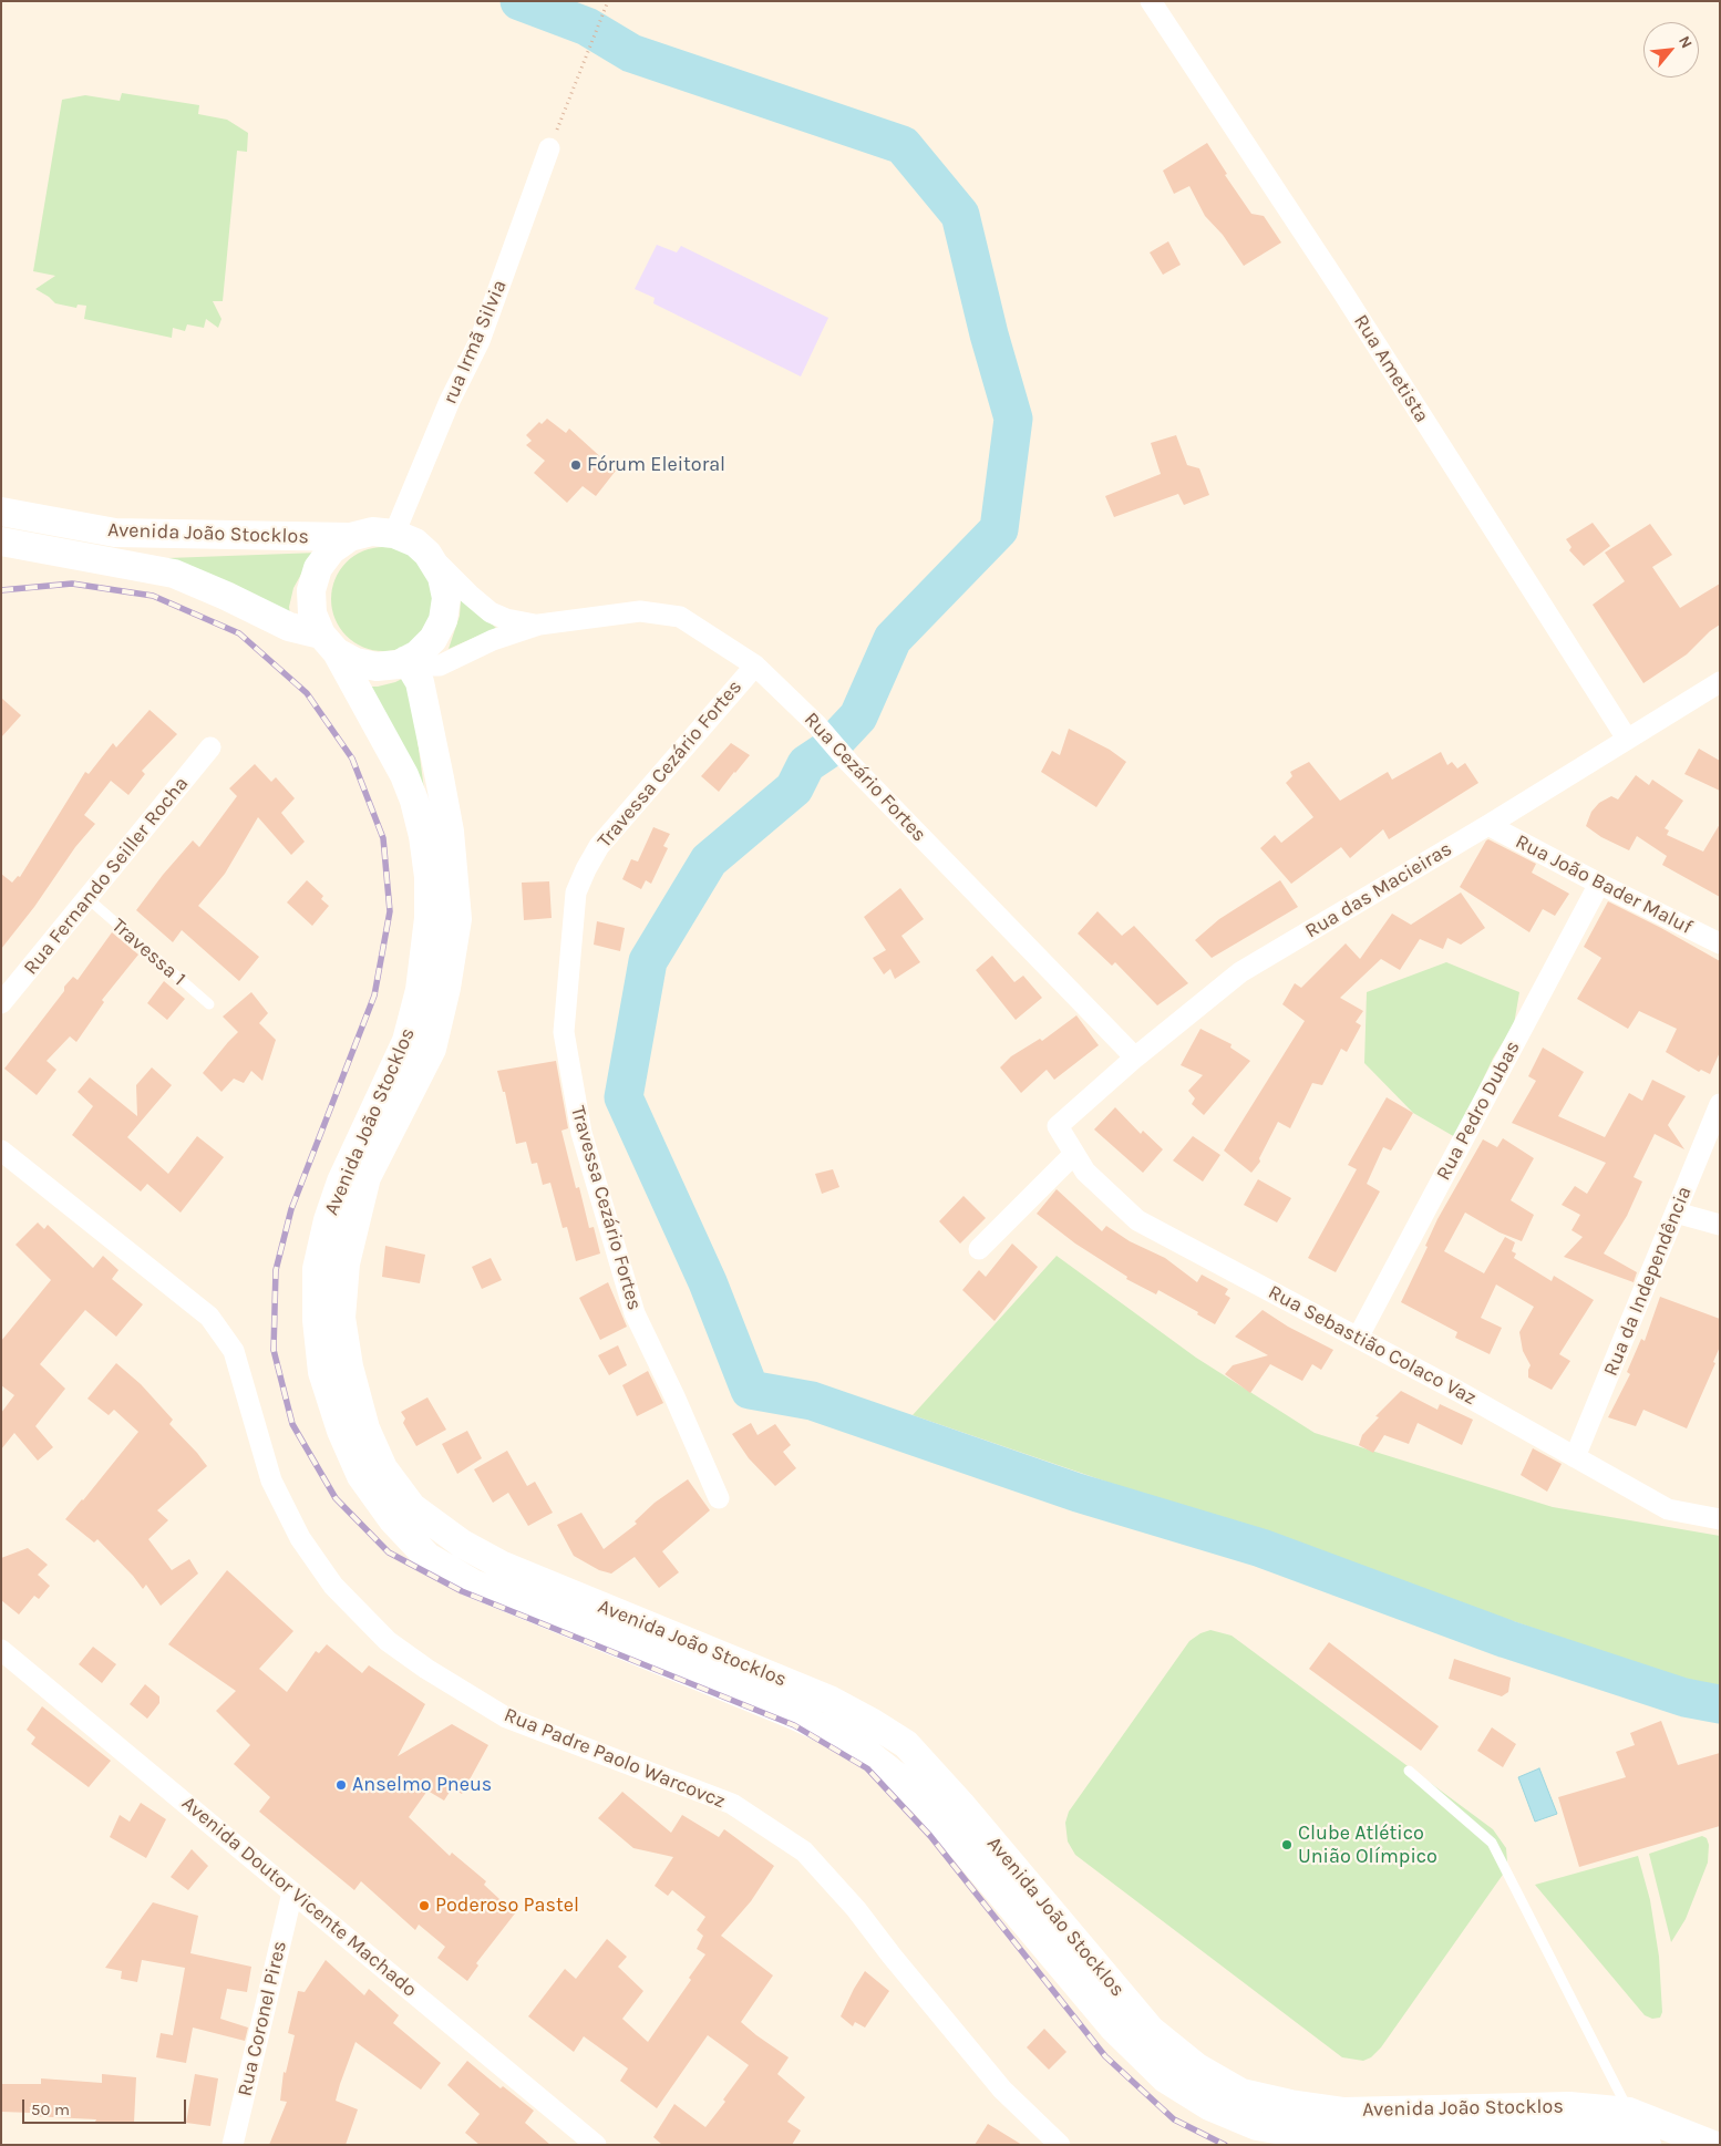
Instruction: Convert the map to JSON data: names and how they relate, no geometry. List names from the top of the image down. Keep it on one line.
{"streets":{"main road":["Avenida João Stocklos"],"street":["rua Irmã Silvia","Rua Ametista","Travessa Cezário Fortes","Rua Cezário Fortes","Rua Fernando Seiller Rocha","Rua João Bader Maluf","Rua das Macieiras","Rua Pedro Dubas","Rua da Independência","Rua Sebastião Colaco Vaz","Rua Padre Paolo Warcovcz","Avenida Doutor Vicente Machado","Rua Coronel Pires"],"lane":["Travessa 1"]},"crossings":[["rua Irmã Silvia","Avenida João Stocklos"],["rua Irmã Silvia","Rua Cezário Fortes"],["Rua Ametista","Rua das Macieiras"],["Avenida João Stocklos","Rua Cezário Fortes"],["Travessa Cezário Fortes","Rua Cezário Fortes"],["Rua Cezário Fortes","Rua das Macieiras"],["Rua Fernando Seiller Rocha","Travessa 1"],["Rua João Bader Maluf","Rua das Macieiras"],["Rua João Bader Maluf","Rua Pedro Dubas"],["Rua das Macieiras","Rua Sebastião Colaco Vaz"],["Rua Pedro Dubas","Rua Sebastião Colaco Vaz"],["Rua da Independência","Rua Sebastião Colaco Vaz"],["Avenida Doutor Vicente Machado","Rua Coronel Pires"]],"places":["Fórum Eleitoral","Anselmo Pneus","Clube Atlético União Olímpico","Poderoso Pastel"],"scale_bar":"50 m","north":"top right"}
